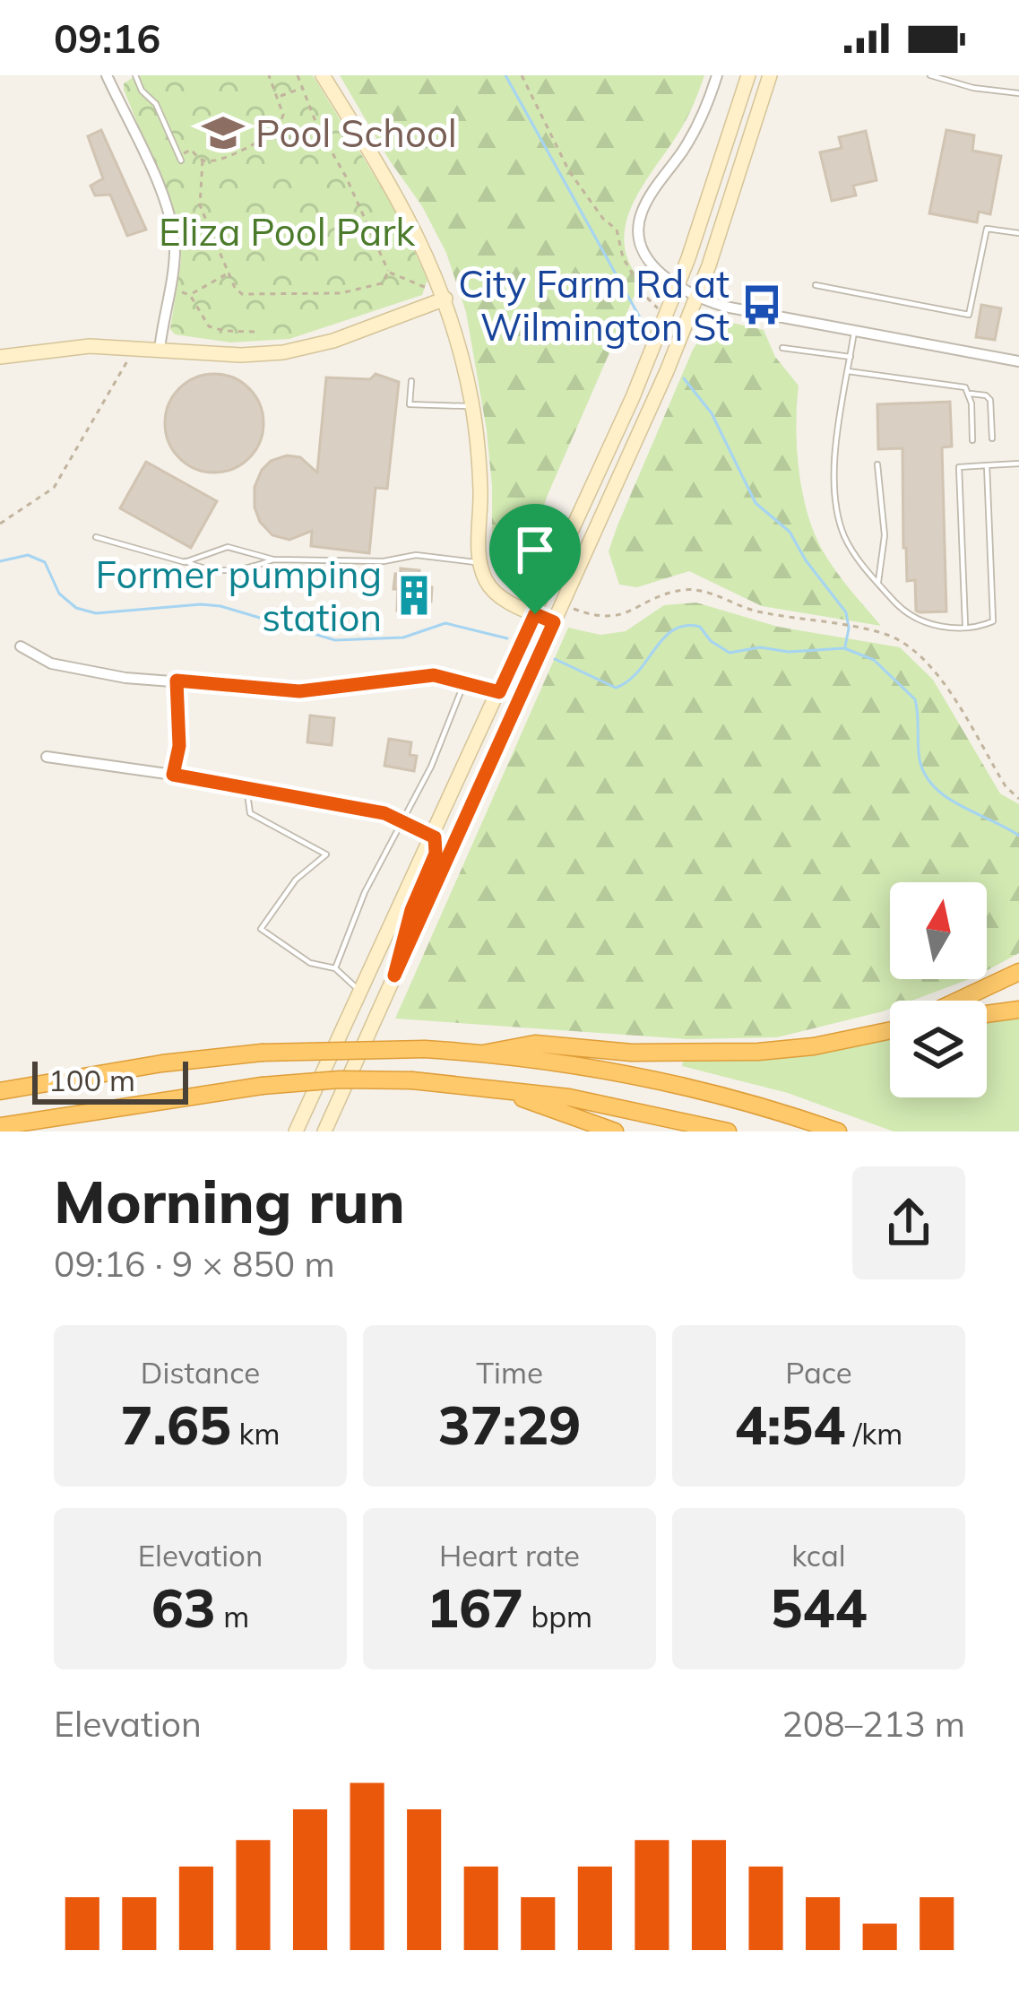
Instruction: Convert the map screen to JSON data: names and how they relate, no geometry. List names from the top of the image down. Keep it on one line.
{"parks":["Eliza Pool Park"],"places":{"school or university":["Pool School"],"bus stop":["City Farm Rd at Wilmington St"],"building":["Former pumping station"]},"scale_bar":"100 m","north":"top","page":{"status":"09:16","scale":"100 m","heading":["Morning run","09:16 · 9 × 850 m"],"stats":[["Distance","7.65 km"],["Time","37:29"],["Pace","4:54 /km"],["Elevation","63 m"],["Heart rate","167 bpm"],["kcal","544"]],"chart":["Elevation","208–213 m"]}}
